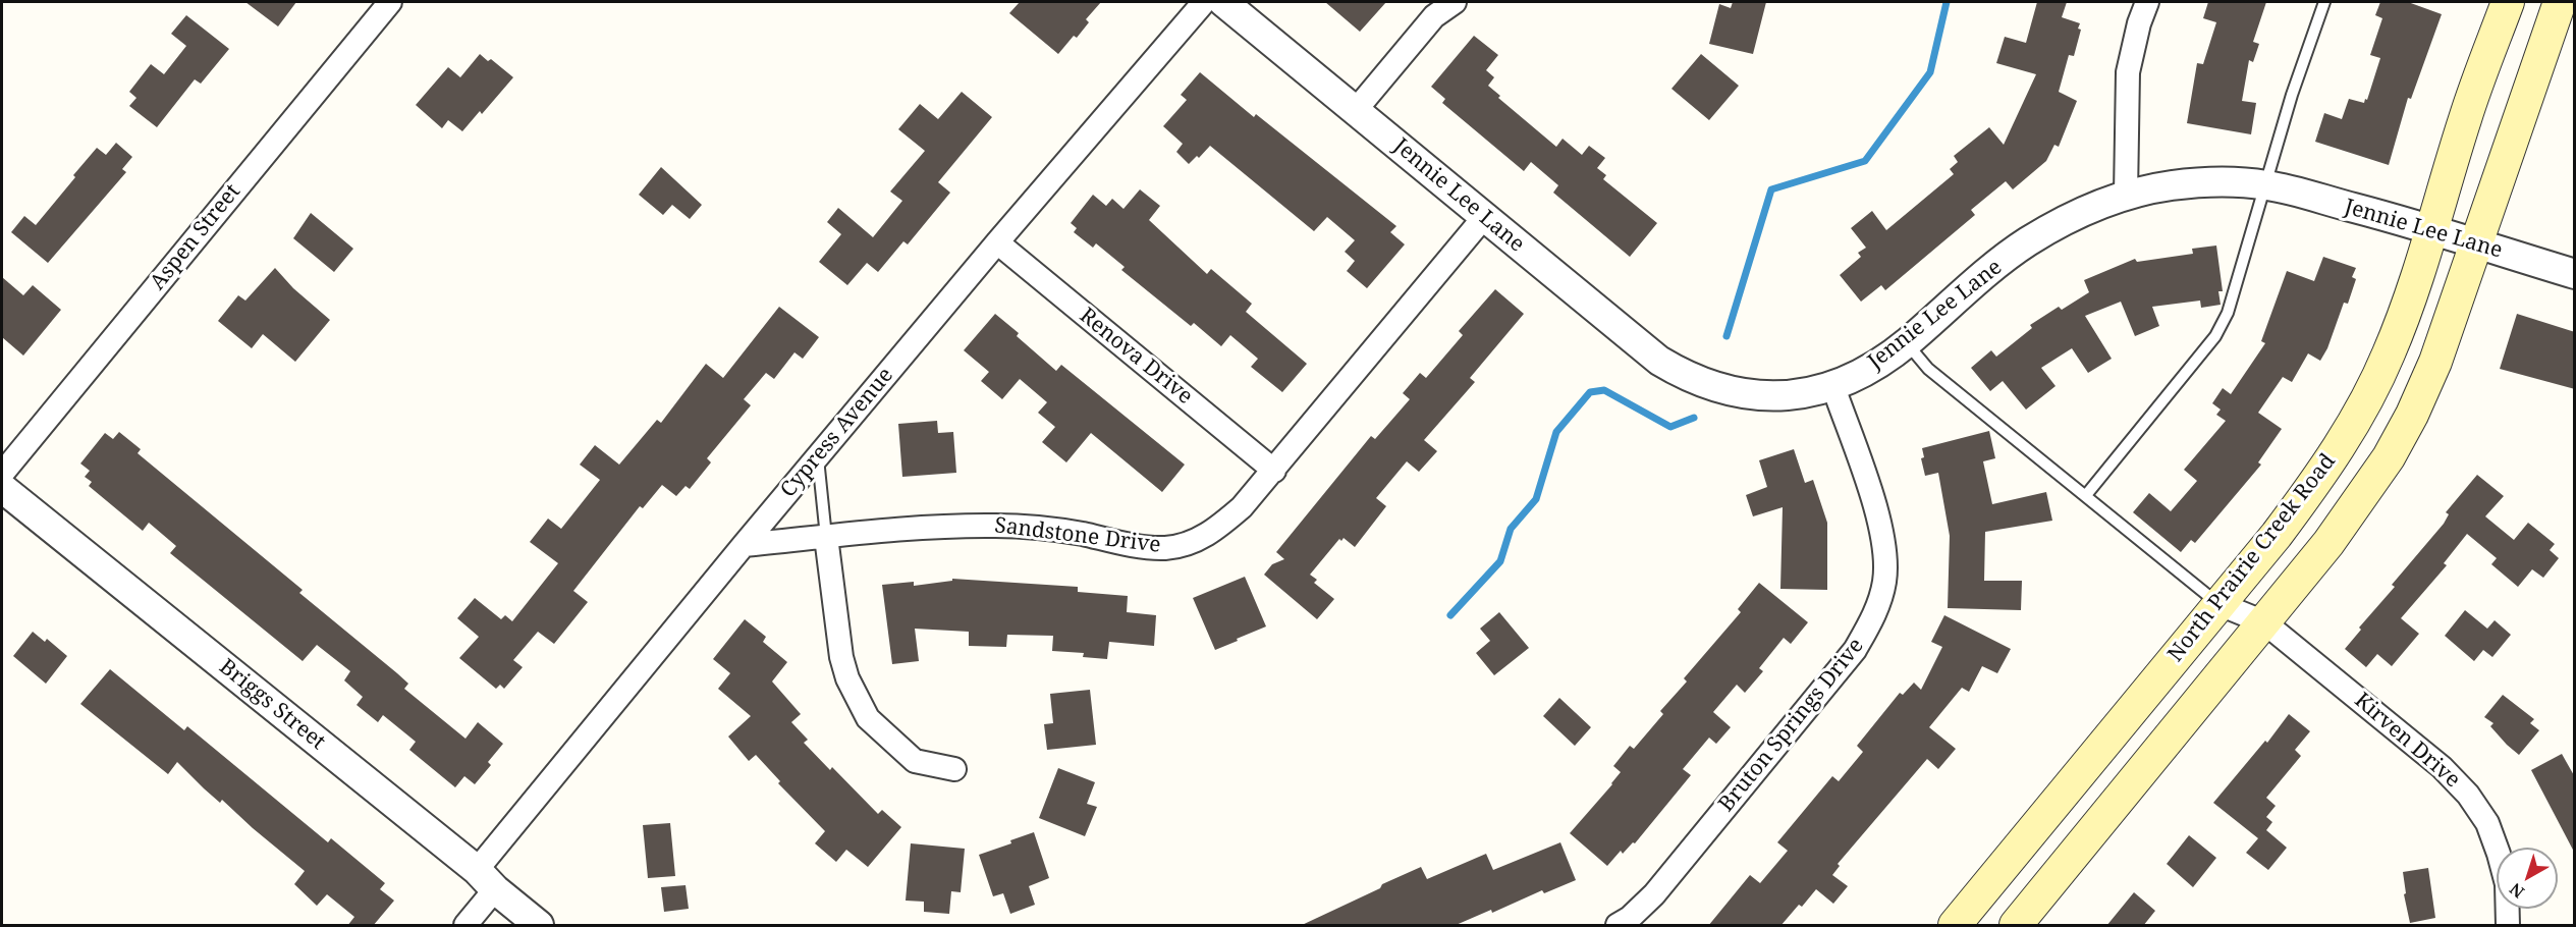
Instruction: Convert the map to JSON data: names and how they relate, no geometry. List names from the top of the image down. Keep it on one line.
{"streets":{"main road":["North Prairie Creek Road"],"street":["Jennie Lee Lane","Aspen Street","Renova Drive","Cypress Avenue","Sandstone Drive","Briggs Street","Bruton Springs Drive","Kirven Drive"]},"crossings":[["Jennie Lee Lane","Sandstone Drive"],["Jennie Lee Lane","North Prairie Creek Road"],["Jennie Lee Lane","Bruton Springs Drive"],["Renova Drive","Cypress Avenue"],["Renova Drive","Sandstone Drive"],["Cypress Avenue","Sandstone Drive"],["Cypress Avenue","Briggs Street"],["North Prairie Creek Road","Kirven Drive"]],"north":"bottom left"}
